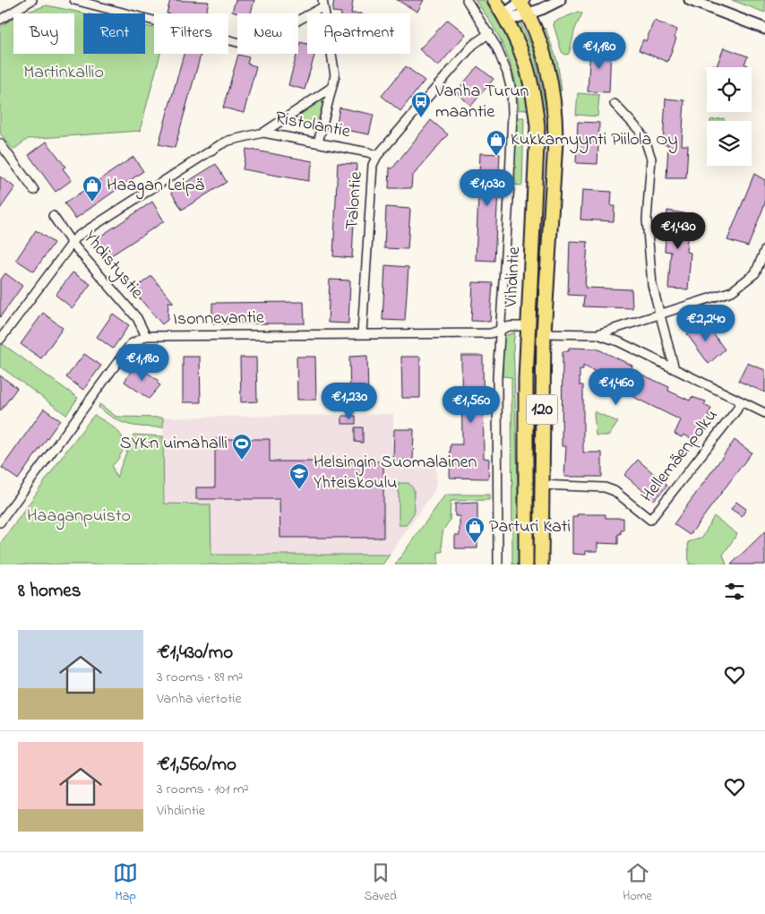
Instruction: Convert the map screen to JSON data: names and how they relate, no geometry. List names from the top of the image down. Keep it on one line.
{"streets":{"main road":["Vihdintie","120"],"street":["Ristolantie","Talontie","Yhdistystie","Isonnevantie","Hellemäenpolku"]},"crossings":[["Ristolantie","Talontie"],["Ristolantie","Yhdistystie"],["Talontie","Vihdintie"],["Talontie","Isonnevantie"],["Yhdistystie","Isonnevantie"],["Vihdintie","Isonnevantie"],["Vihdintie","Hellemäenpolku"]],"parks":["Martinkallio","Haaganpuisto"],"places":{"bus stop":["Vanha Turun maantie"],"shop":["Kukkamyynti Piilola Oy","Haagan Leipä","Parturi Kati"],"sports":["SYK:n uimahalli"],"school or university":["Helsingin Suomalainen Yhteiskoulu"]},"page":{"chip":["Buy","Rent","Filters","New","Apartment"],"price":["€1,180","€1,030","€1,430","€2,240","€1,180","€1,460","€1,230","€1,560"],"heading":"8 homes","list":[{"name":"€1,430/mo","note":"3 rooms · 89 m² · Vanha viertotie"},{"name":"€1,560/mo","note":"3 rooms · 101 m² · Vihdintie"}],"tabs":["Map","Saved","Home"]}}
